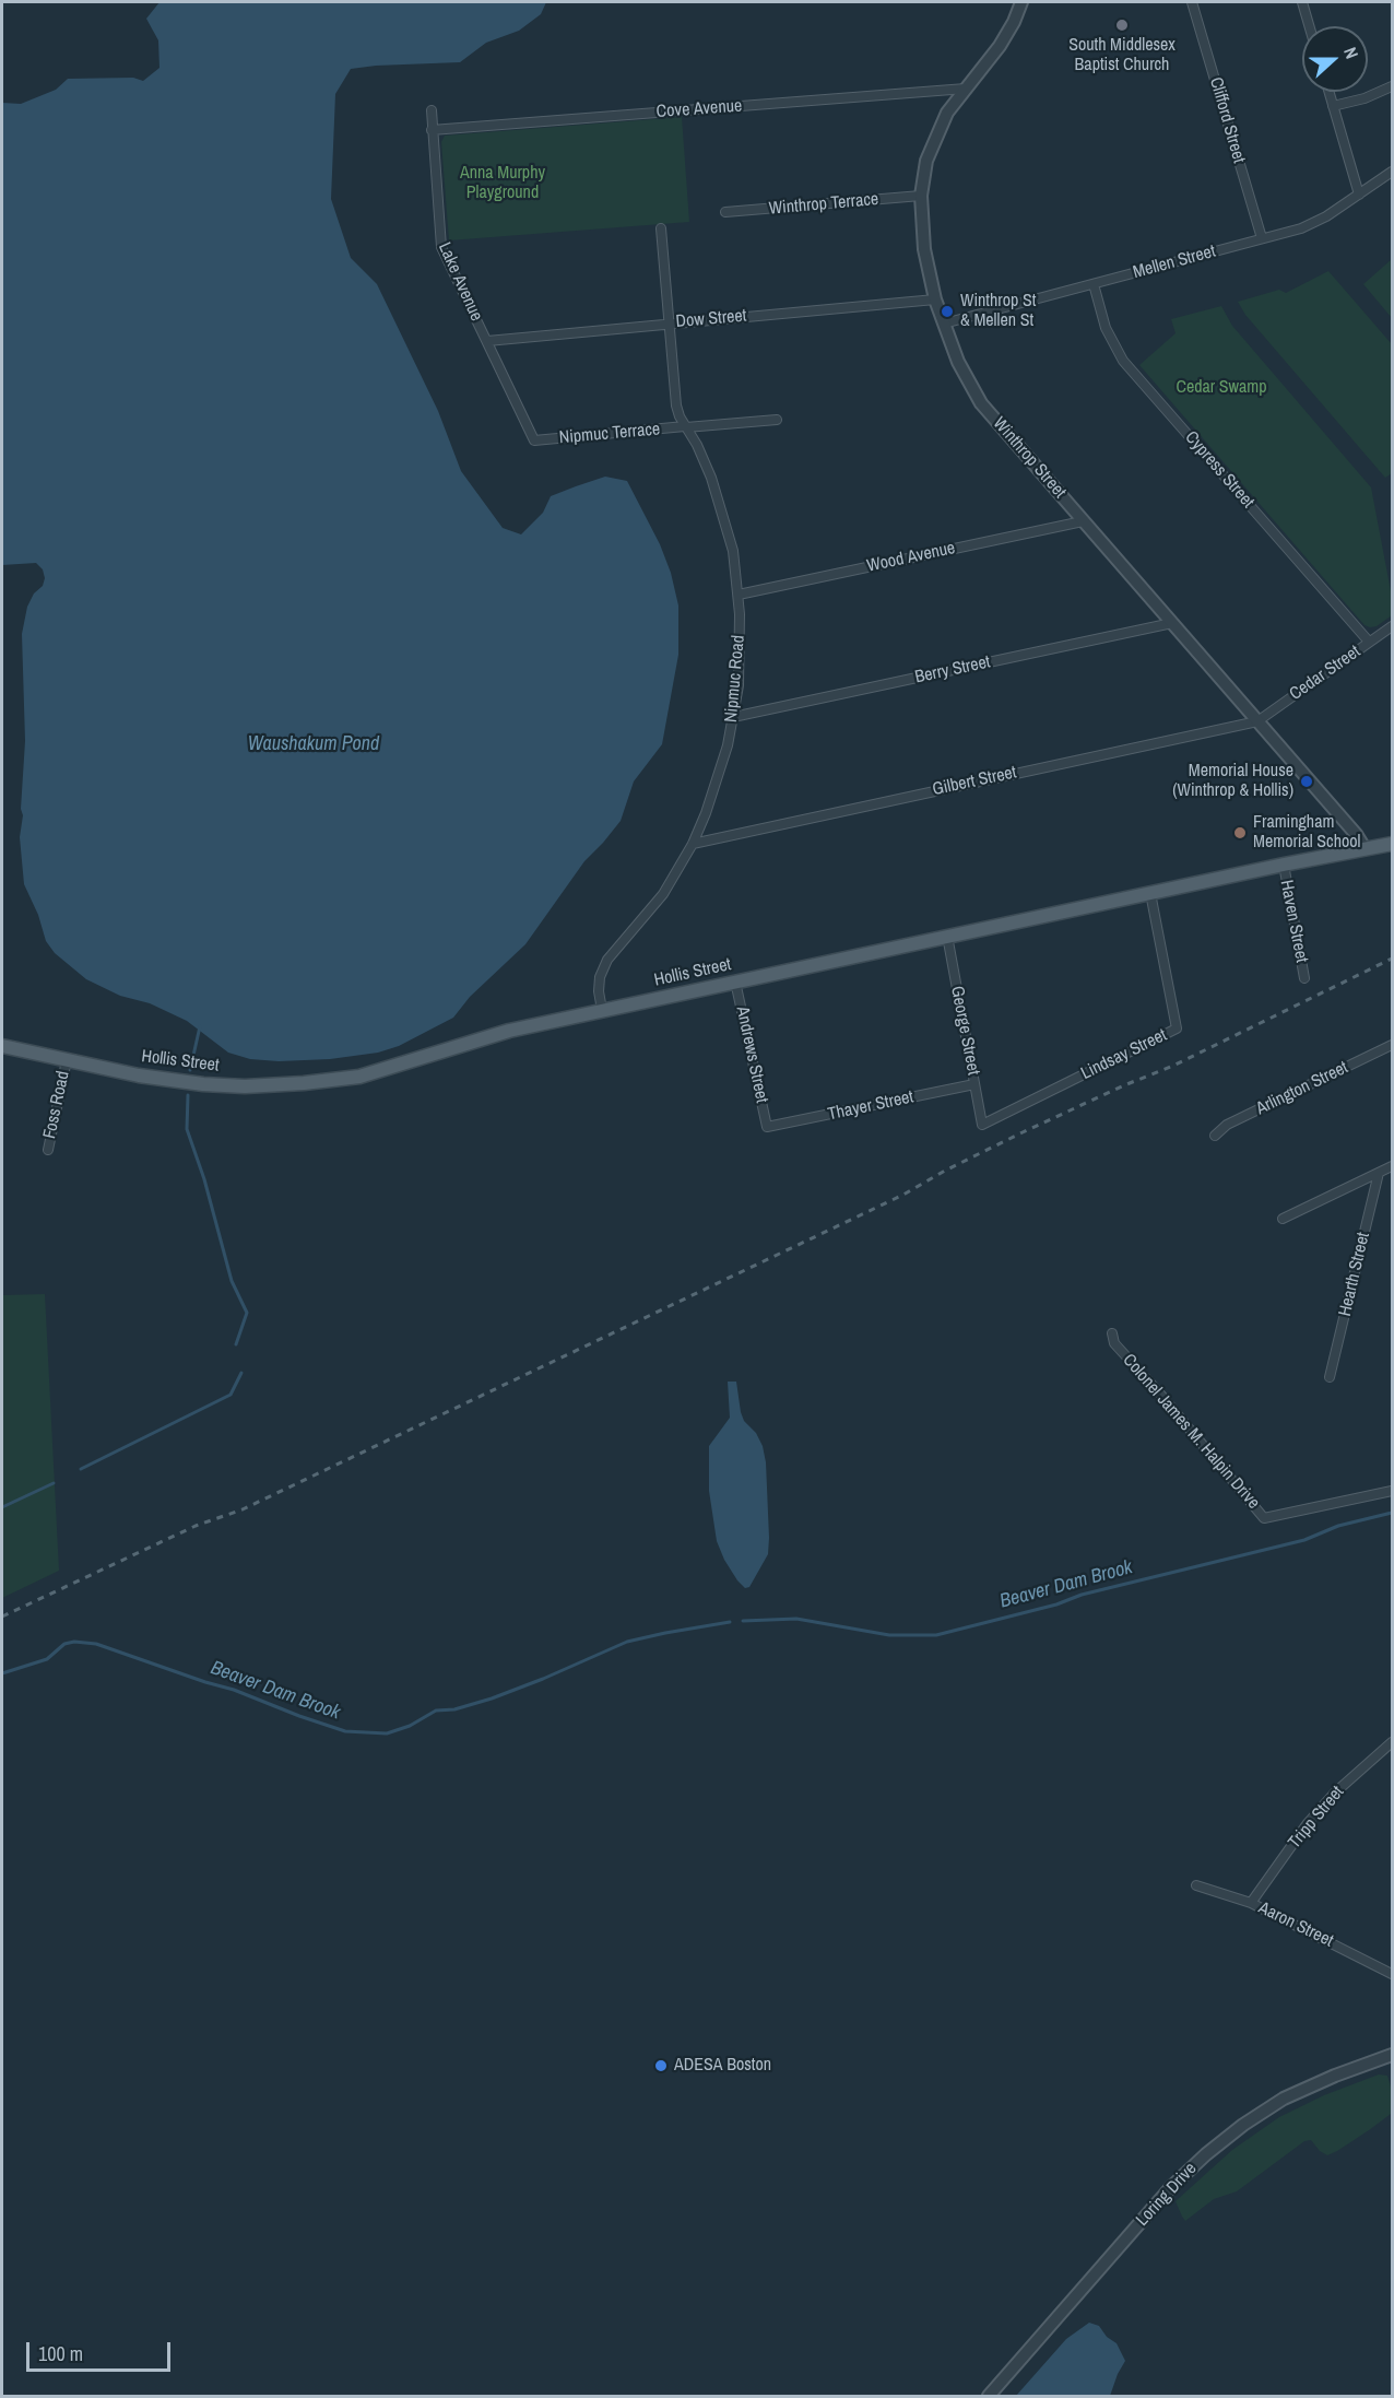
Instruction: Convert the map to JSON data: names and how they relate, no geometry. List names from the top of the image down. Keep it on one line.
{"streets":{"main road":["Hollis Street"],"street":["Cove Avenue","Clifford Street","Winthrop Terrace","Mellen Street","Lake Avenue","Dow Street","Nipmuc Terrace","Winthrop Street","Cypress Street","Wood Avenue","Berry Street","Cedar Street","Nipmuc Road","Gilbert Street","Haven Street","George Street","Andrews Street","Lindsay Street","Arlington Street","Foss Road","Thayer Street","Hearth Street","Colonel James M. Halpin Drive","Tripp Street","Aaron Street","Loring Drive"]},"crossings":[["Cove Avenue","Lake Avenue"],["Cove Avenue","Winthrop Street"],["Clifford Street","Mellen Street"],["Winthrop Terrace","Winthrop Street"],["Mellen Street","Winthrop Street"],["Mellen Street","Cypress Street"],["Lake Avenue","Dow Street"],["Lake Avenue","Nipmuc Terrace"],["Dow Street","Winthrop Street"],["Dow Street","Nipmuc Road"],["Nipmuc Terrace","Nipmuc Road"],["Winthrop Street","Wood Avenue"],["Winthrop Street","Berry Street"],["Winthrop Street","Cedar Street"],["Winthrop Street","Gilbert Street"],["Winthrop Street","Hollis Street"],["Cypress Street","Cedar Street"],["Wood Avenue","Nipmuc Road"],["Berry Street","Nipmuc Road"],["Cedar Street","Gilbert Street"],["Nipmuc Road","Gilbert Street"],["Nipmuc Road","Hollis Street"],["Haven Street","Hollis Street"],["Hollis Street","George Street"],["Hollis Street","Andrews Street"],["Hollis Street","Lindsay Street"],["Hollis Street","Foss Road"],["George Street","Lindsay Street"],["George Street","Thayer Street"],["Andrews Street","Thayer Street"],["Tripp Street","Aaron Street"]],"water":["Waushakum Pond","Beaver Dam Brook"],"parks":["Anna Murphy Playground","Cedar Swamp"],"places":["South Middlesex Baptist Church","Winthrop St & Mellen St","Memorial House (Winthrop & Hollis)","Framingham Memorial School","ADESA Boston"],"scale_bar":"100 m","north":"right"}
